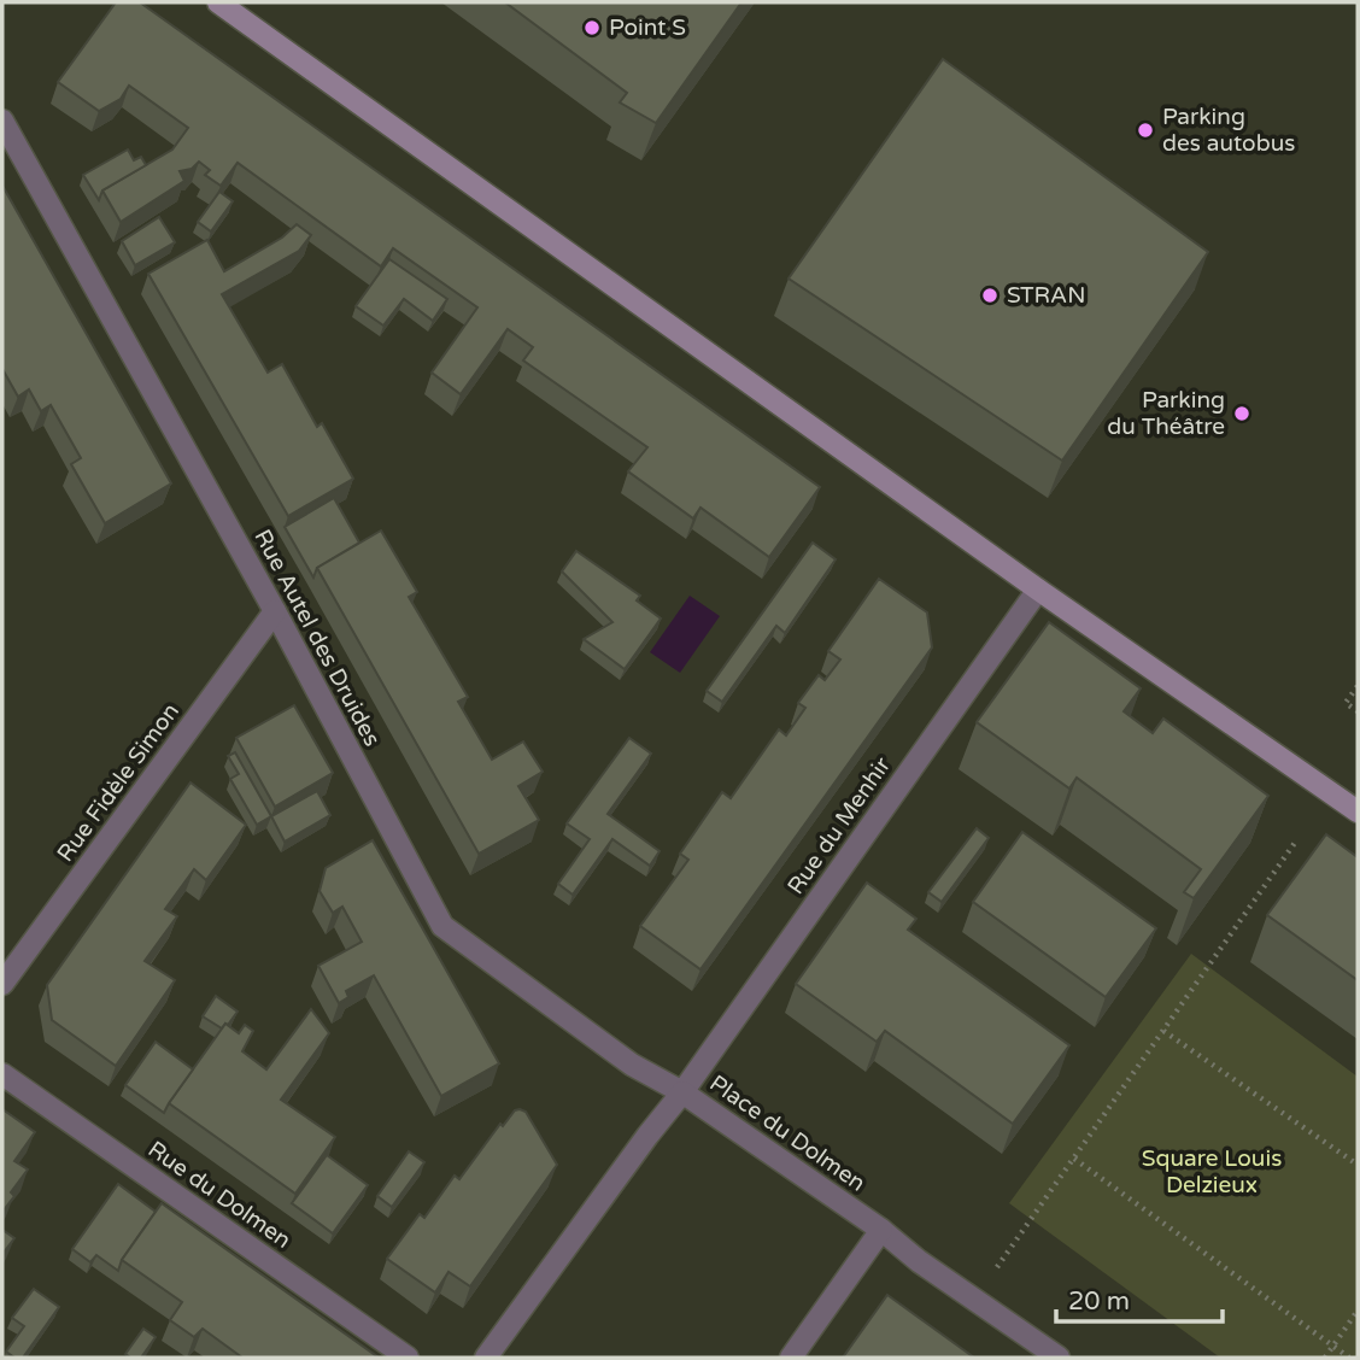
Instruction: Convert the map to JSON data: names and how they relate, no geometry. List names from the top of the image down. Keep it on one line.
{"streets":{"street":["Rue Autel des Druides","Rue Fidèle Simon","Rue du Menhir","Place du Dolmen","Rue du Dolmen"]},"crossings":[["Rue Autel des Druides","Rue Fidèle Simon"],["Rue Autel des Druides","Rue du Menhir"],["Rue Autel des Druides","Place du Dolmen"],["Rue du Menhir","Place du Dolmen"]],"parks":["Square Louis Delzieux"],"places":["Point S","Parking des autobus","STRAN","Parking du Théâtre"],"scale_bar":"20 m"}
